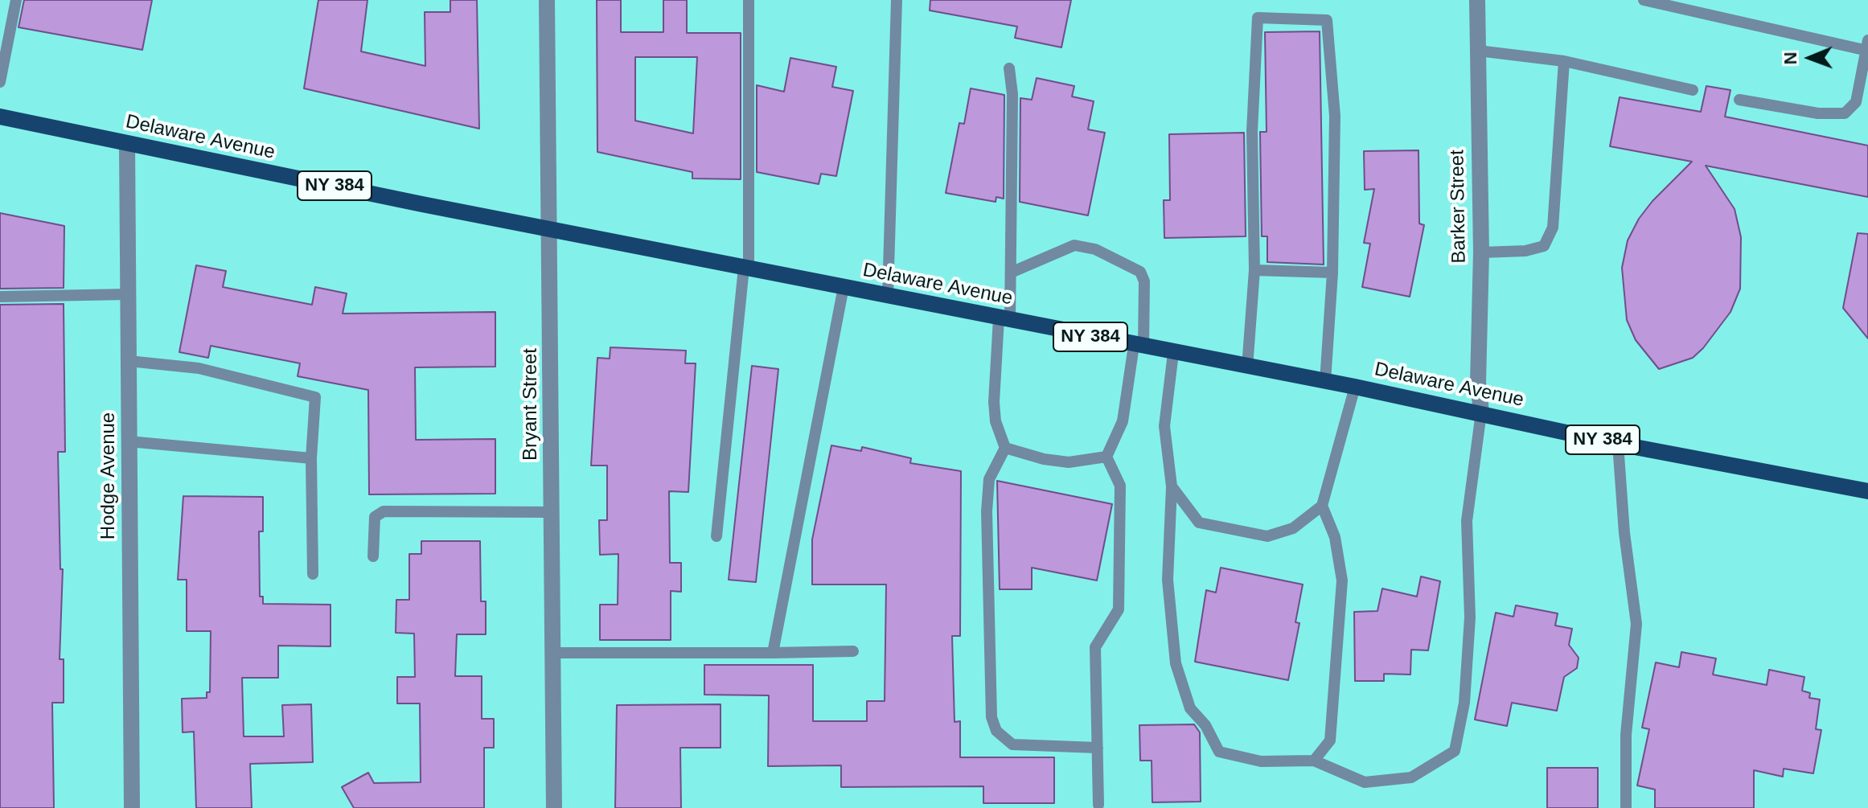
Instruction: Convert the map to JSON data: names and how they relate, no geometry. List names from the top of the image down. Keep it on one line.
{"streets":{"main road":["Delaware Avenue","NY 384"],"street":["Barker Street","Bryant Street","Hodge Avenue"]},"crossings":[["Delaware Avenue","Barker Street"],["Delaware Avenue","Bryant Street"],["Delaware Avenue","Hodge Avenue"]],"north":"left"}
